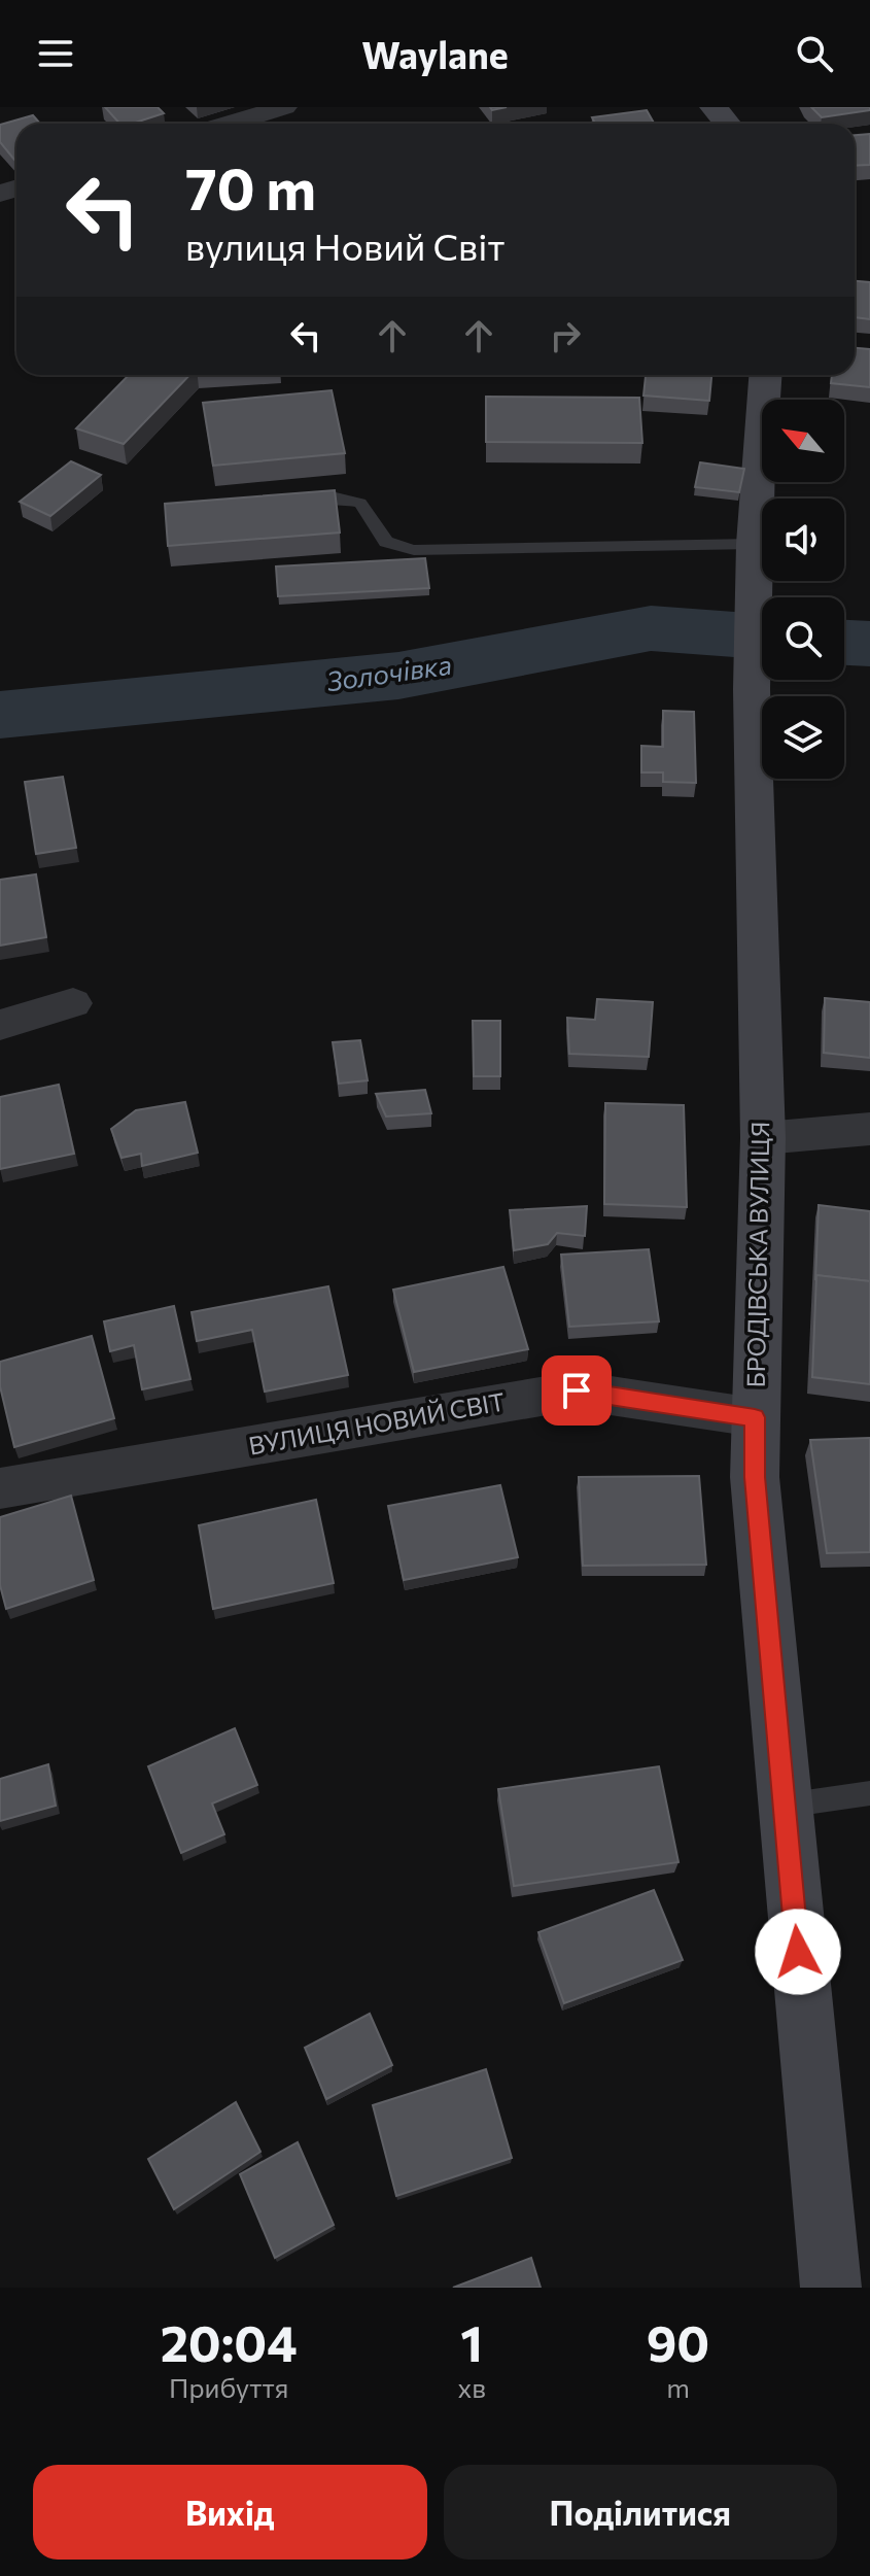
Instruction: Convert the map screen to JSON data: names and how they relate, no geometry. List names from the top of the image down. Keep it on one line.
{"streets":{"street":["БРОДІВСЬКА ВУЛИЦЯ","ВУЛИЦЯ НОВИЙ СВІТ"]},"crossings":[["БРОДІВСЬКА ВУЛИЦЯ","ВУЛИЦЯ НОВИЙ СВІТ"]],"water":["Золочівка"],"north":"top left","page":{"header":"Waylane","turn":["70 m","вулиця Новий Світ"],"eta":["20:04","Прибуття","1","хв","90","m"],"buttons":["Вихід","Поділитися"]}}
